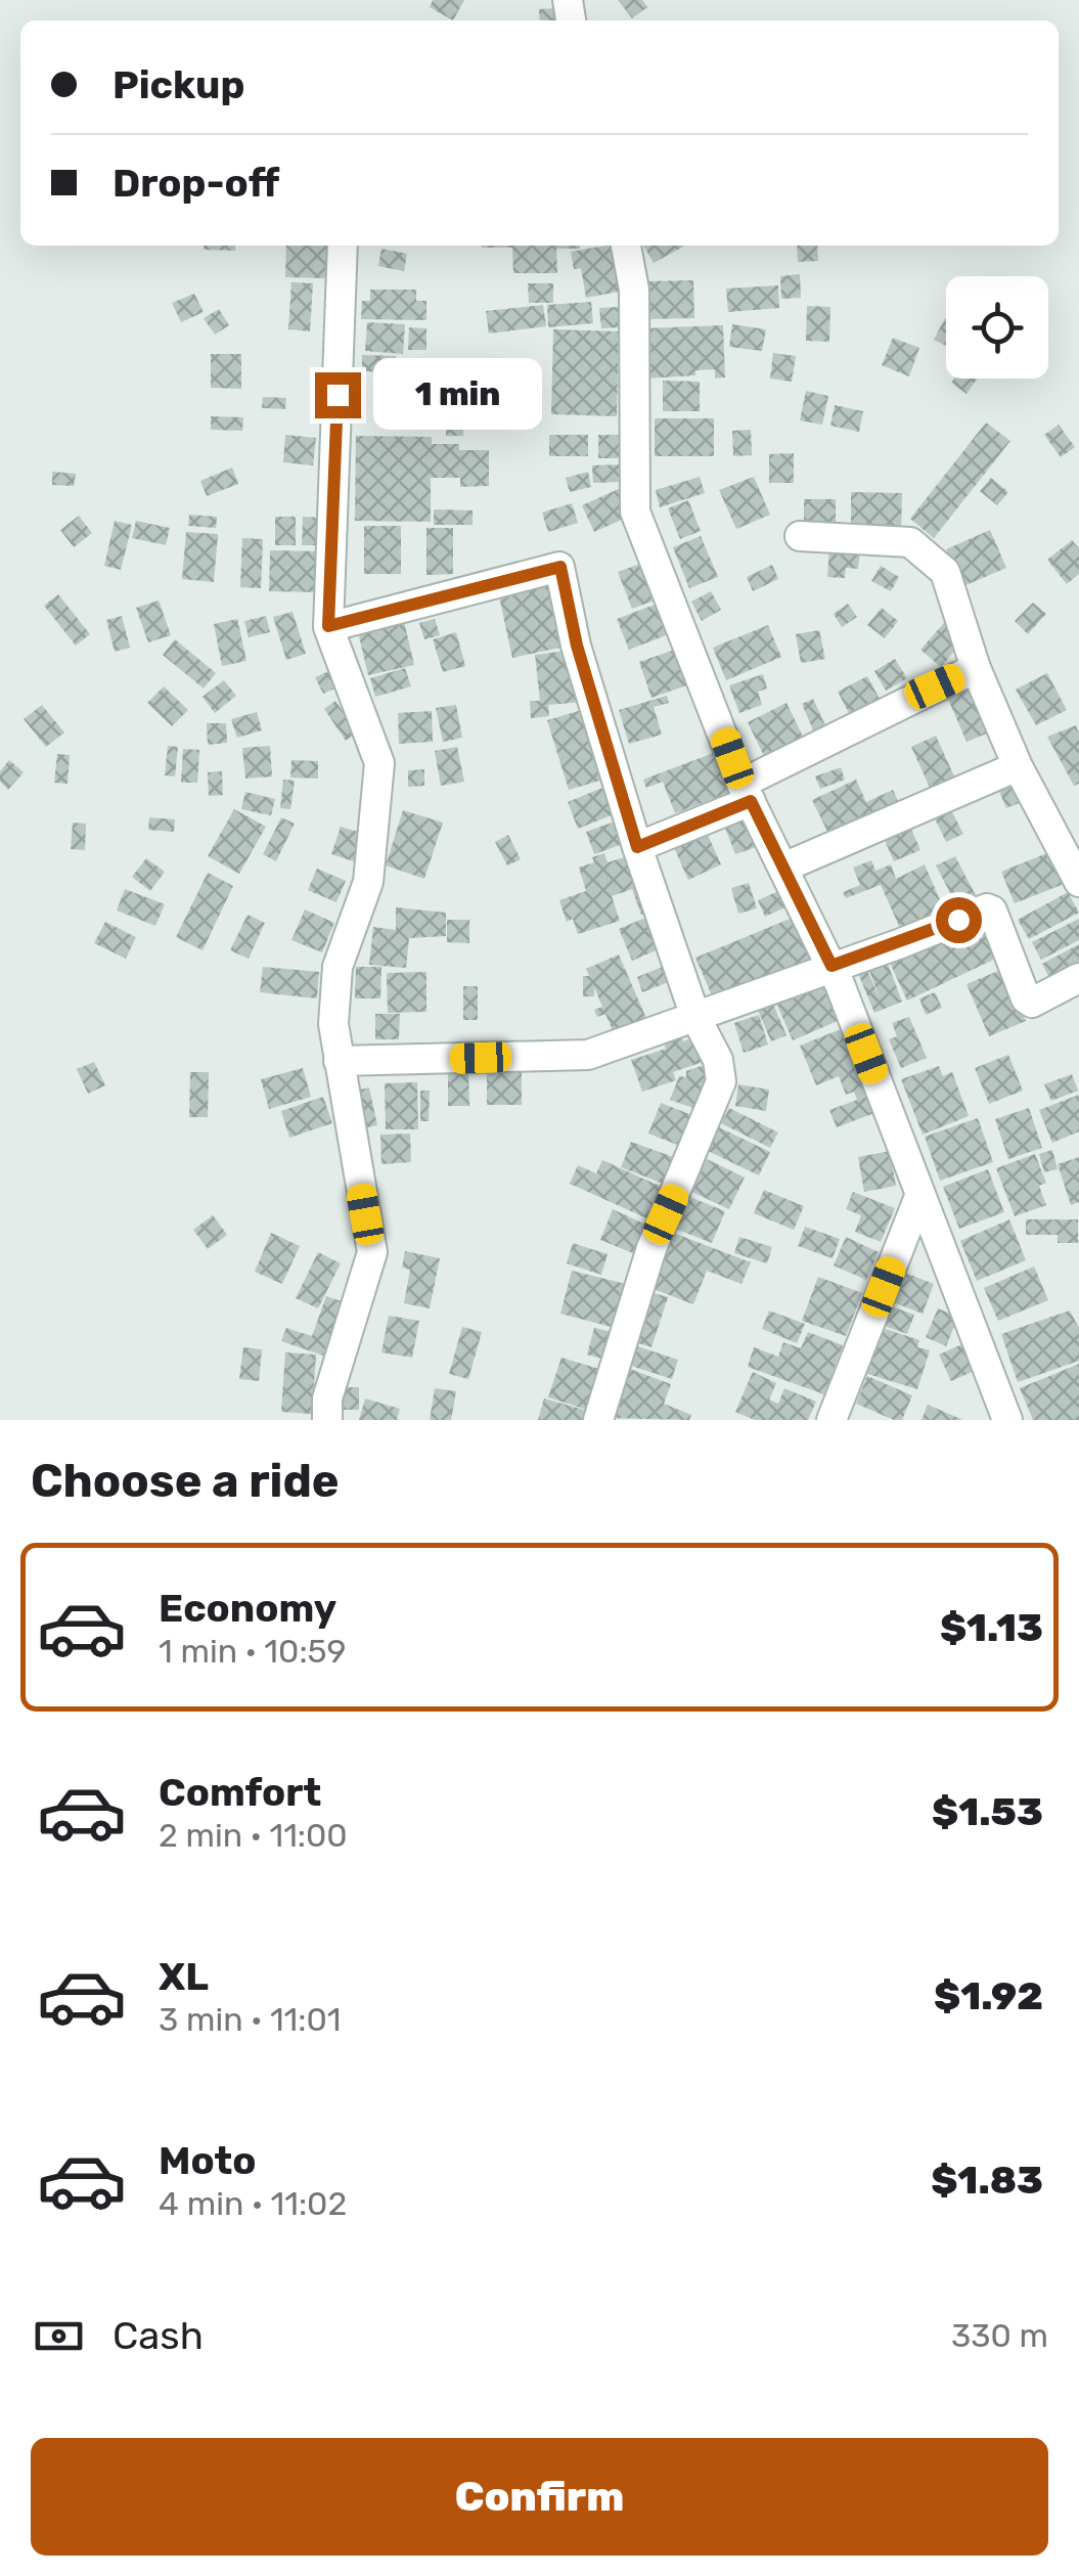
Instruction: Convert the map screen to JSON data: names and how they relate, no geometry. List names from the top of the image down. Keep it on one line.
{"page":{"banner":["Pickup","Drop-off"],"bubble":"1 min","heading":"Choose a ride","list":[{"name":"Economy","note":"1 min · 10:59","value":"$1.13"},{"name":"Comfort","note":"2 min · 11:00","value":"$1.53"},{"name":"XL","note":"3 min · 11:01","value":"$1.92"},{"name":"Moto","note":"4 min · 11:02","value":"$1.83"}],"pay":["Cash","330 m"],"buttons":"Confirm"}}
